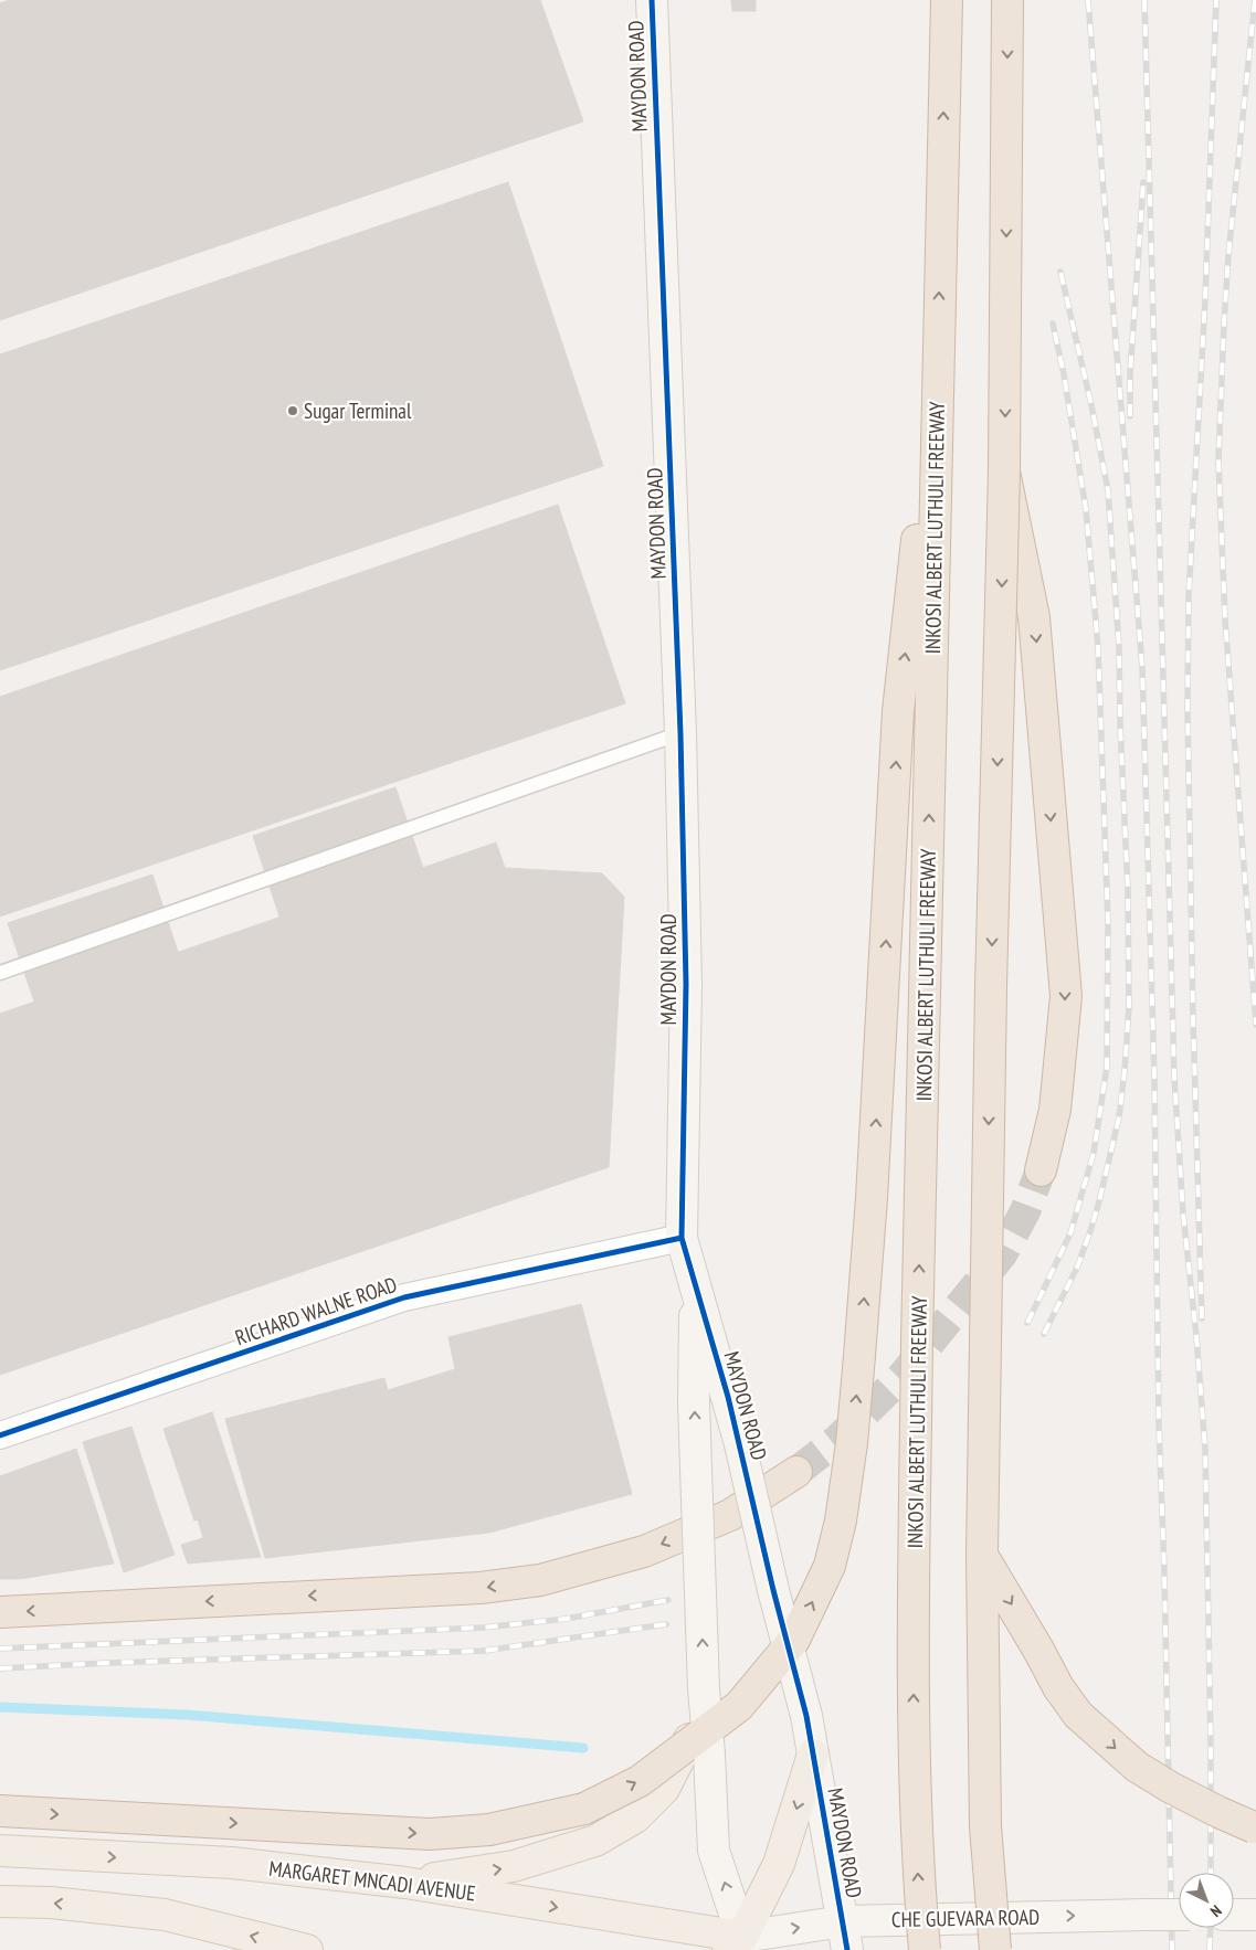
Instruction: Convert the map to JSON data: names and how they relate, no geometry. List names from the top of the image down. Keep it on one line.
{"streets":{"highway":["INKOSI ALBERT LUTHULI FREEWAY"],"main road":["MARGARET MNCADI AVENUE"],"street":["MAYDON ROAD","RICHARD WALNE ROAD","CHE GUEVARA ROAD"]},"crossings":[["MAYDON ROAD","RICHARD WALNE ROAD"],["MAYDON ROAD","MARGARET MNCADI AVENUE"],["MAYDON ROAD","CHE GUEVARA ROAD"],["MARGARET MNCADI AVENUE","CHE GUEVARA ROAD"]],"one_way":["CHE GUEVARA ROAD"],"places":["Sugar Terminal"],"north":"bottom right"}
